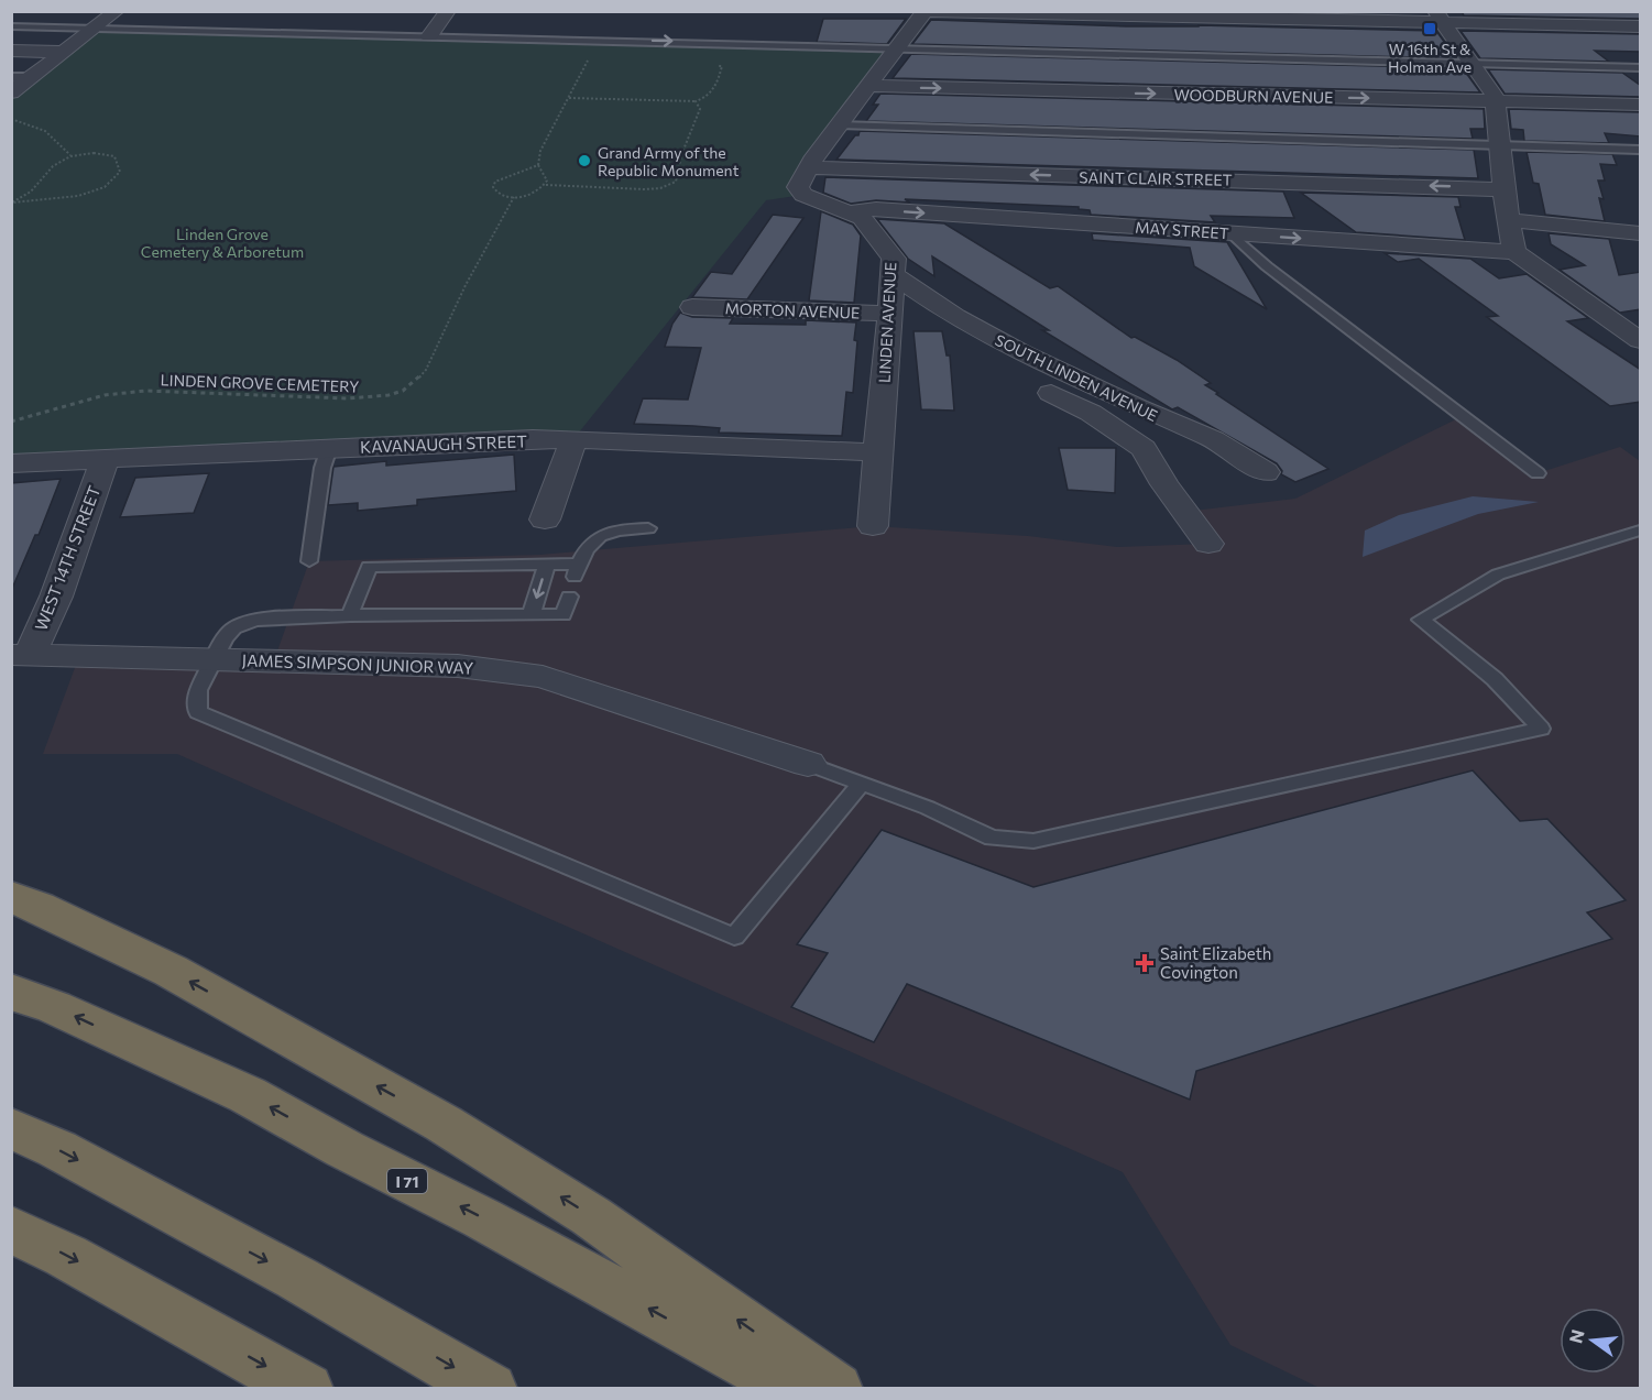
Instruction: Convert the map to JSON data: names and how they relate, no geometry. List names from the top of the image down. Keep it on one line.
{"streets":{"highway":["I 71"],"street":["WOODBURN AVENUE","SAINT CLAIR STREET","MAY STREET","MORTON AVENUE","LINDEN AVENUE","SOUTH LINDEN AVENUE","KAVANAUGH STREET","WEST 14TH STREET","JAMES SIMPSON JUNIOR WAY"],"path":["LINDEN GROVE CEMETERY"]},"crossings":[["SAINT CLAIR STREET","LINDEN AVENUE"],["MAY STREET","LINDEN AVENUE"],["MORTON AVENUE","LINDEN AVENUE"],["LINDEN AVENUE","SOUTH LINDEN AVENUE"],["LINDEN AVENUE","KAVANAUGH STREET"],["KAVANAUGH STREET","WEST 14TH STREET"],["WEST 14TH STREET","JAMES SIMPSON JUNIOR WAY"]],"parks":["Linden Grove Cemetery & Arboretum"],"places":{"transit":["W 16th St & Holman Ave"],"other":["Grand Army of the Republic Monument"],"health":["Saint Elizabeth Covington"]},"north":"left"}
